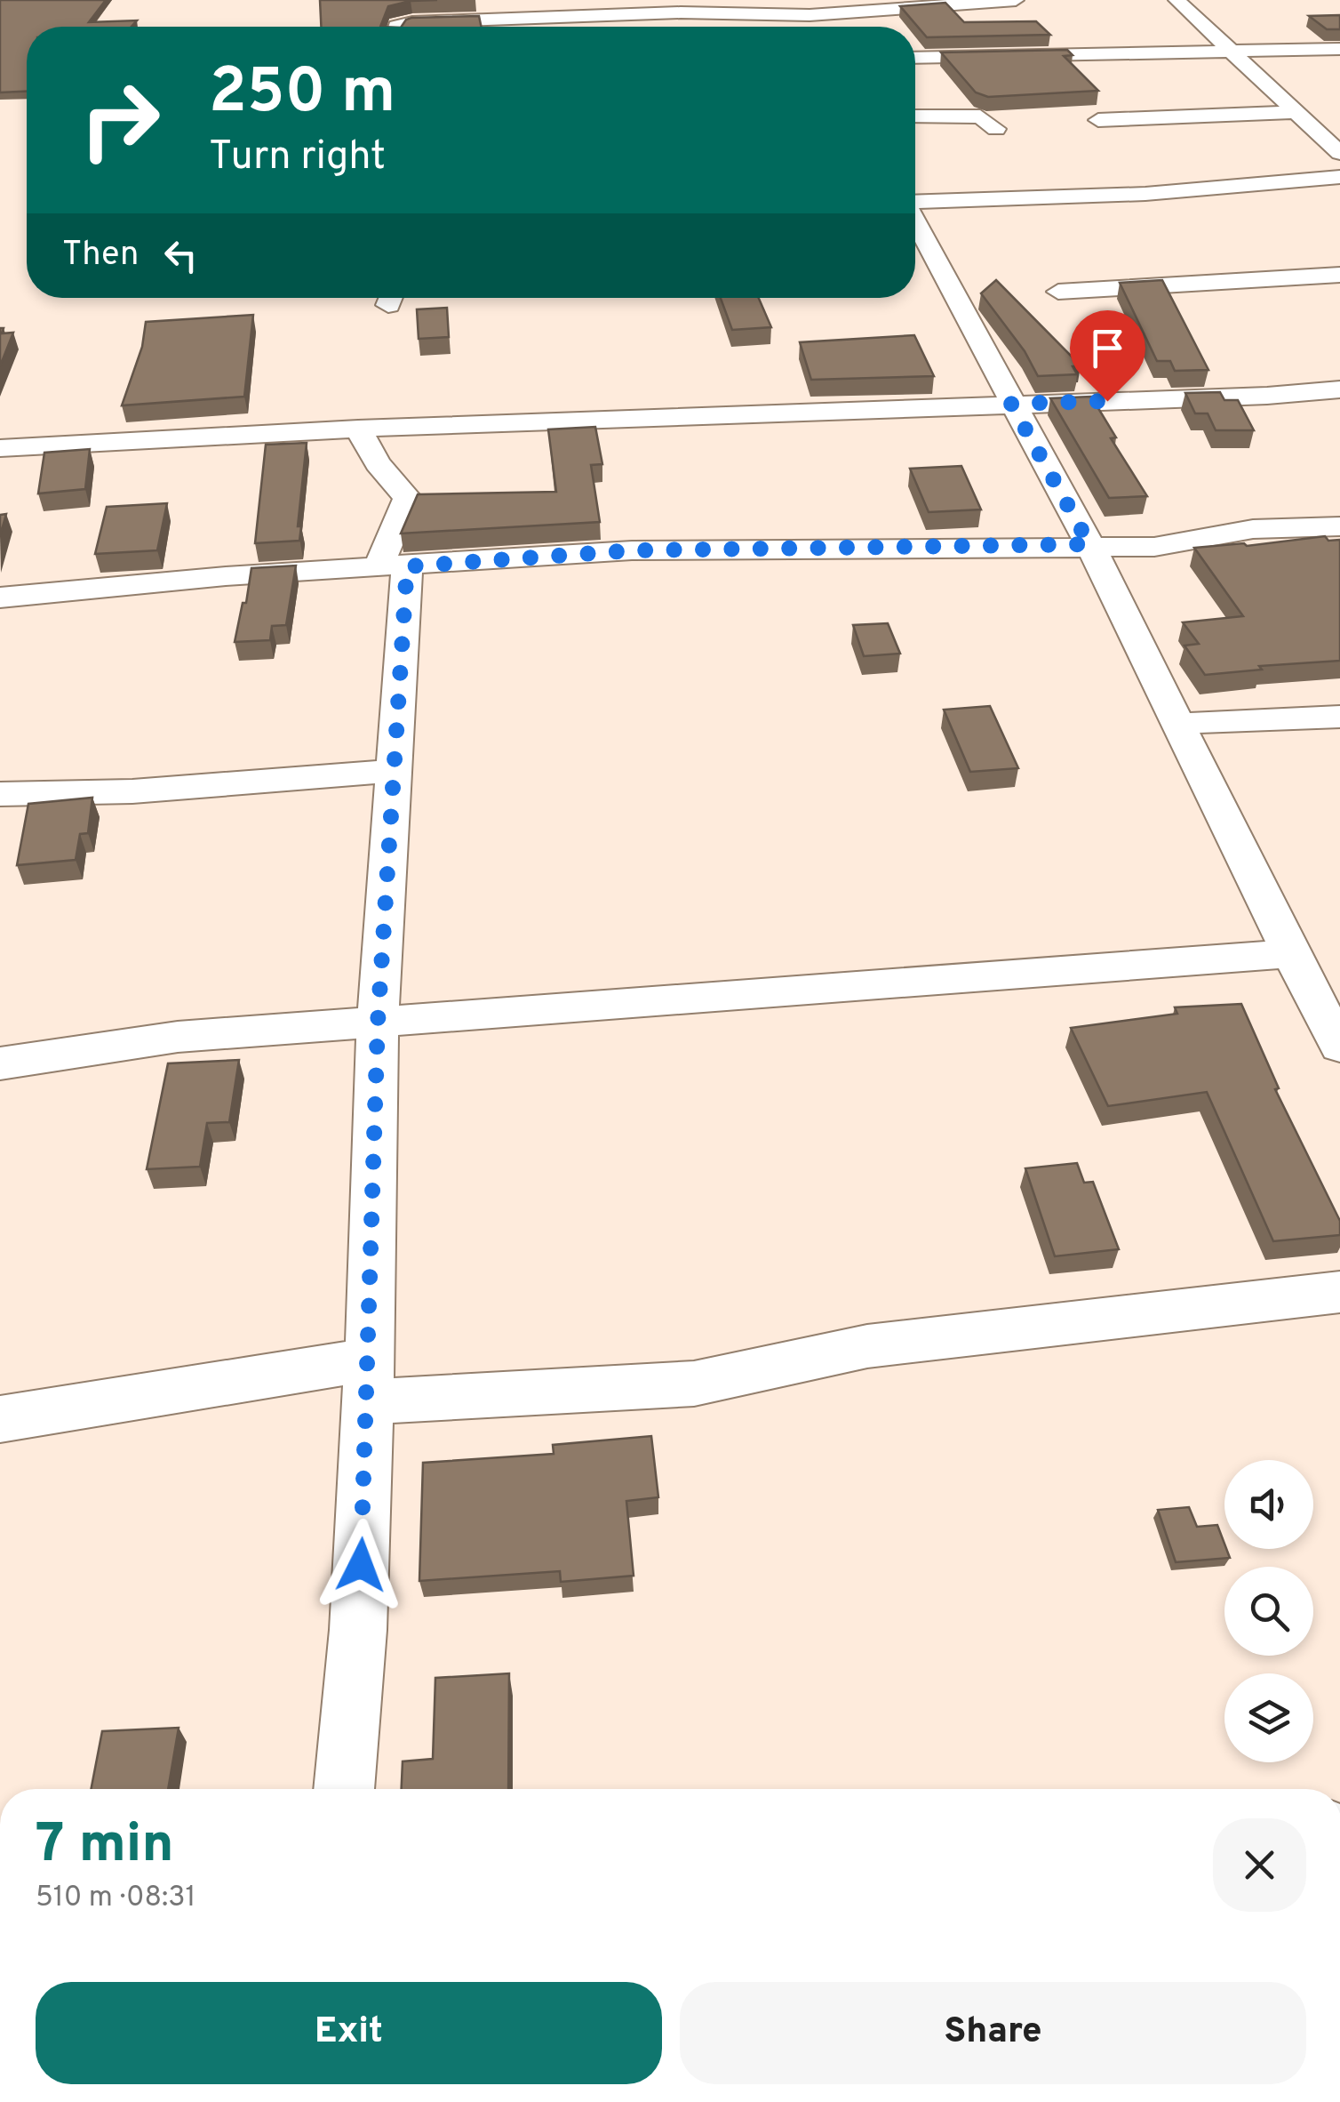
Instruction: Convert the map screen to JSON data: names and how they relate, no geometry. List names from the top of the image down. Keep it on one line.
{"page":{"turn":["250 m","Turn right"],"then":"Then","heading":["7 min","510 m · 08:31"],"buttons":["Exit","Share"]}}
